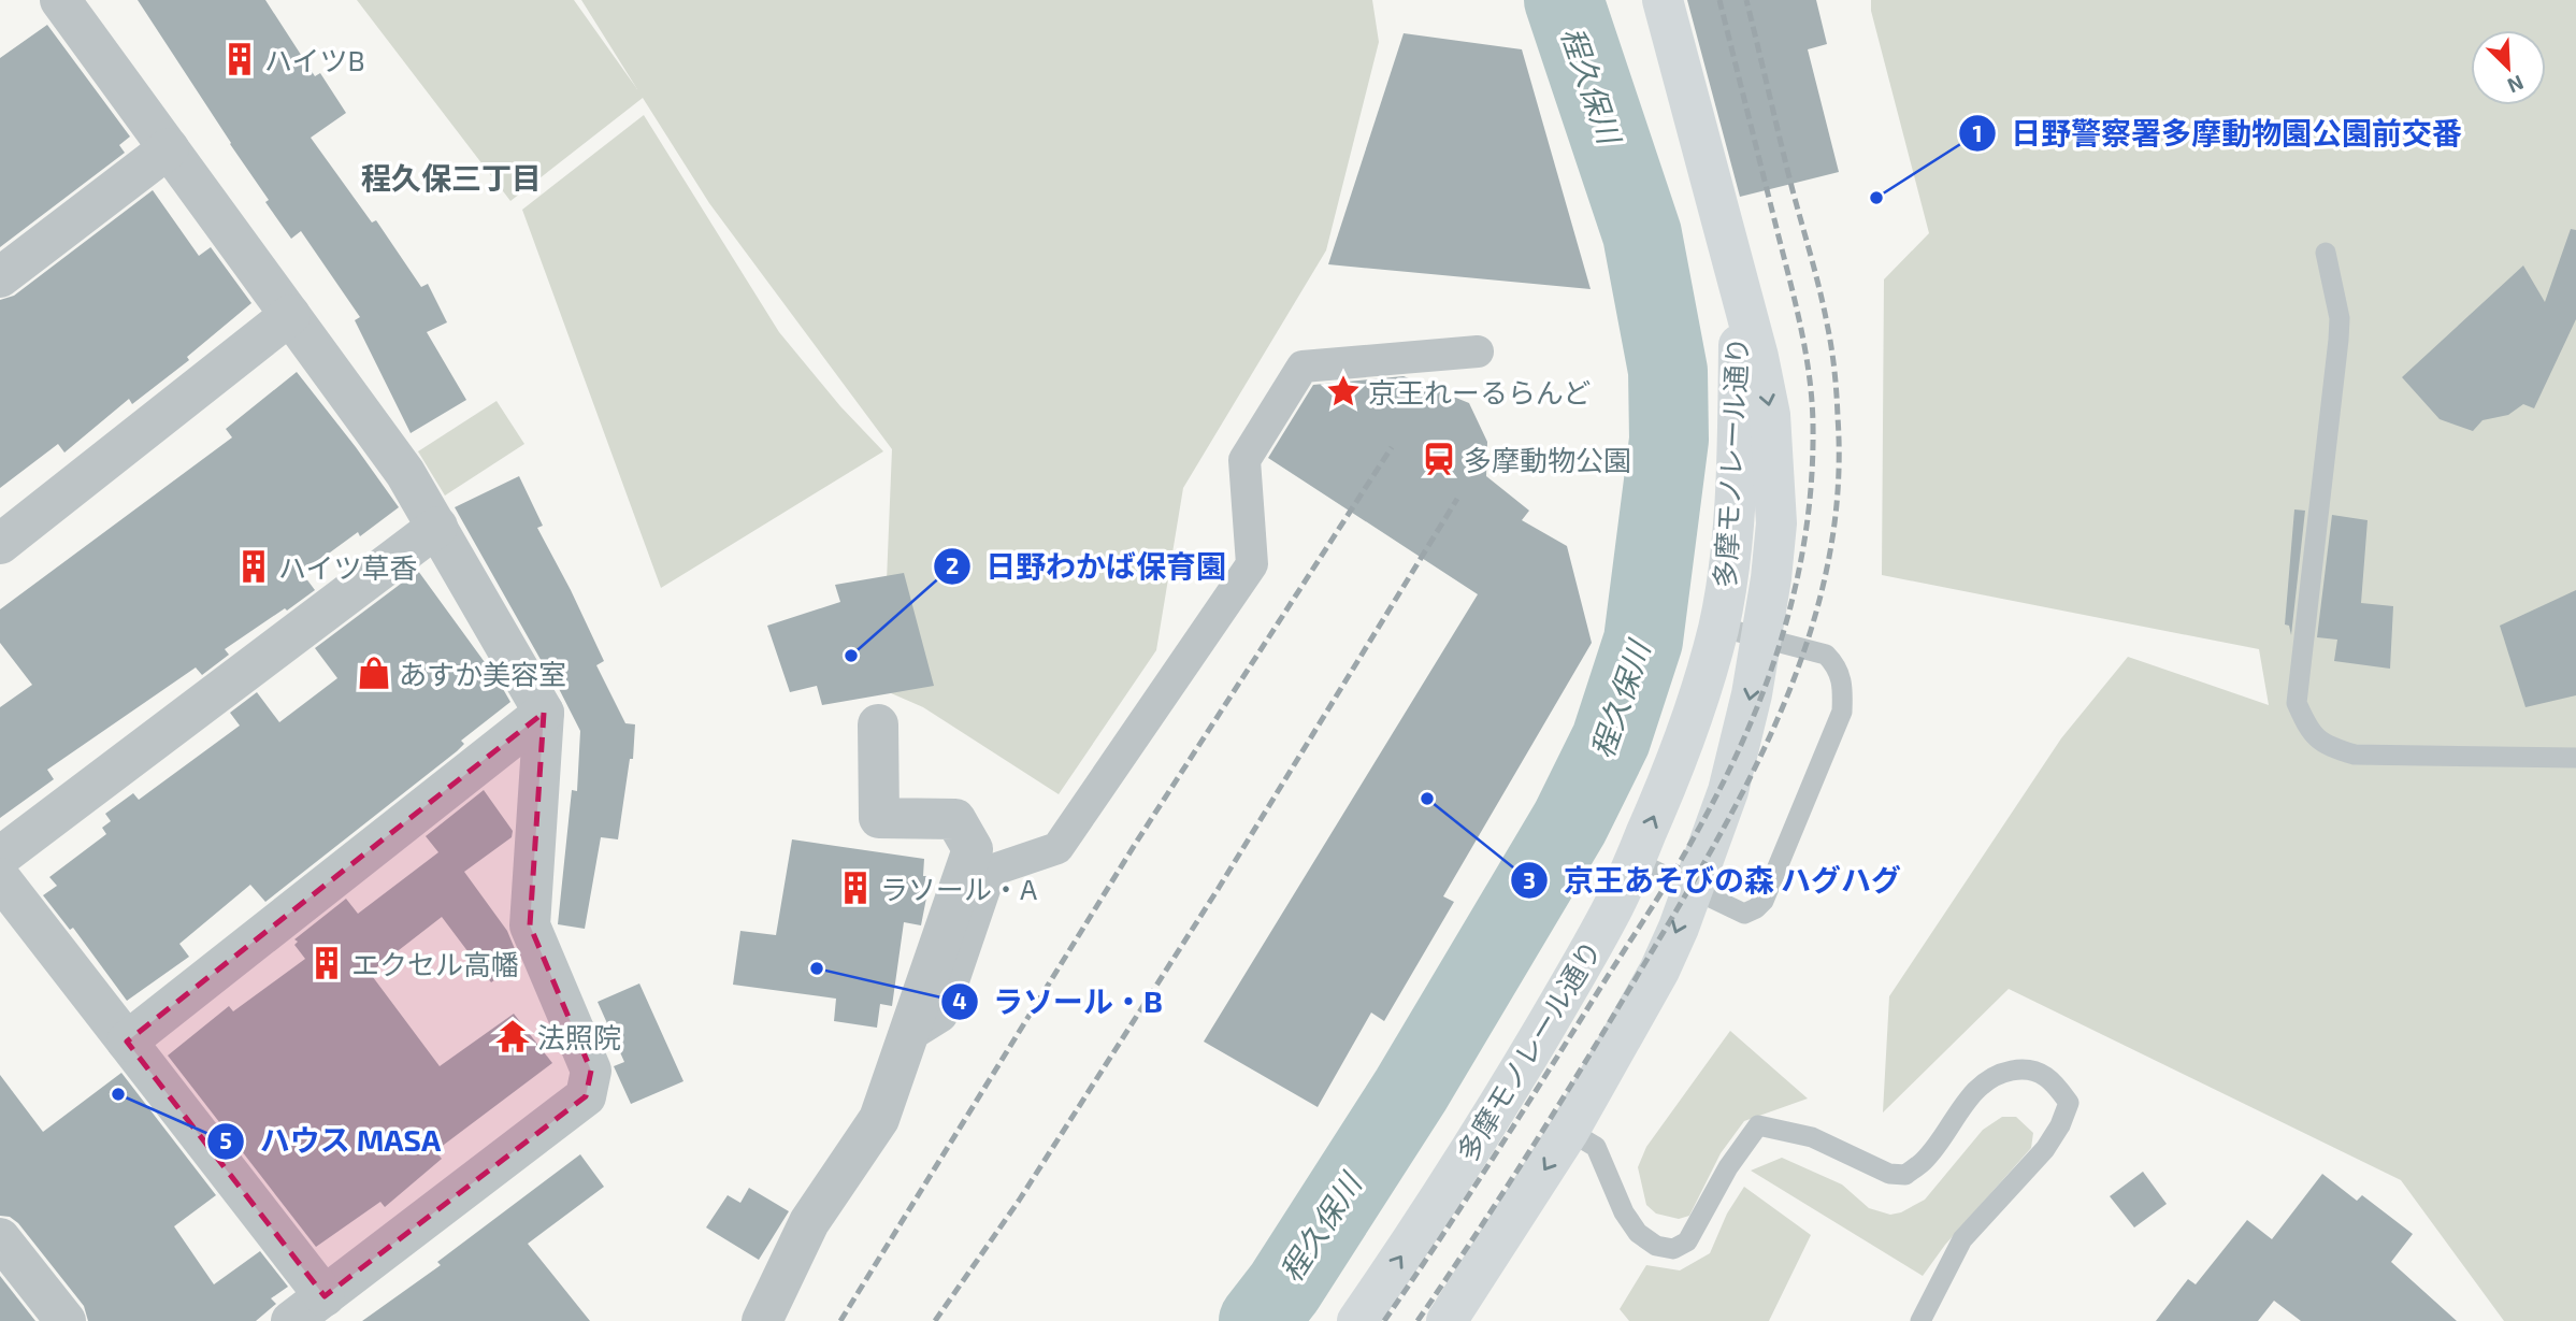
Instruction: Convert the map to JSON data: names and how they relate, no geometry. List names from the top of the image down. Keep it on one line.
{"streets":{"main road":["多摩モノレール通り"]},"districts":["程久保三丁目"],"water":["程久保川"],"places":{"building":["ハイツB","ハイツ草香","ラソール・A","エクセル高幡"],"other":["日野警察署多摩動物園公園前交番","日野わかば保育園","京王あそびの森 ハグハグ","ラソール・B","ハウス MASA"],"place":["京王れーるらんど"],"station":["多摩動物公園"],"shop":["あすか美容室"],"temple":["法照院"]},"north":"bottom right"}
